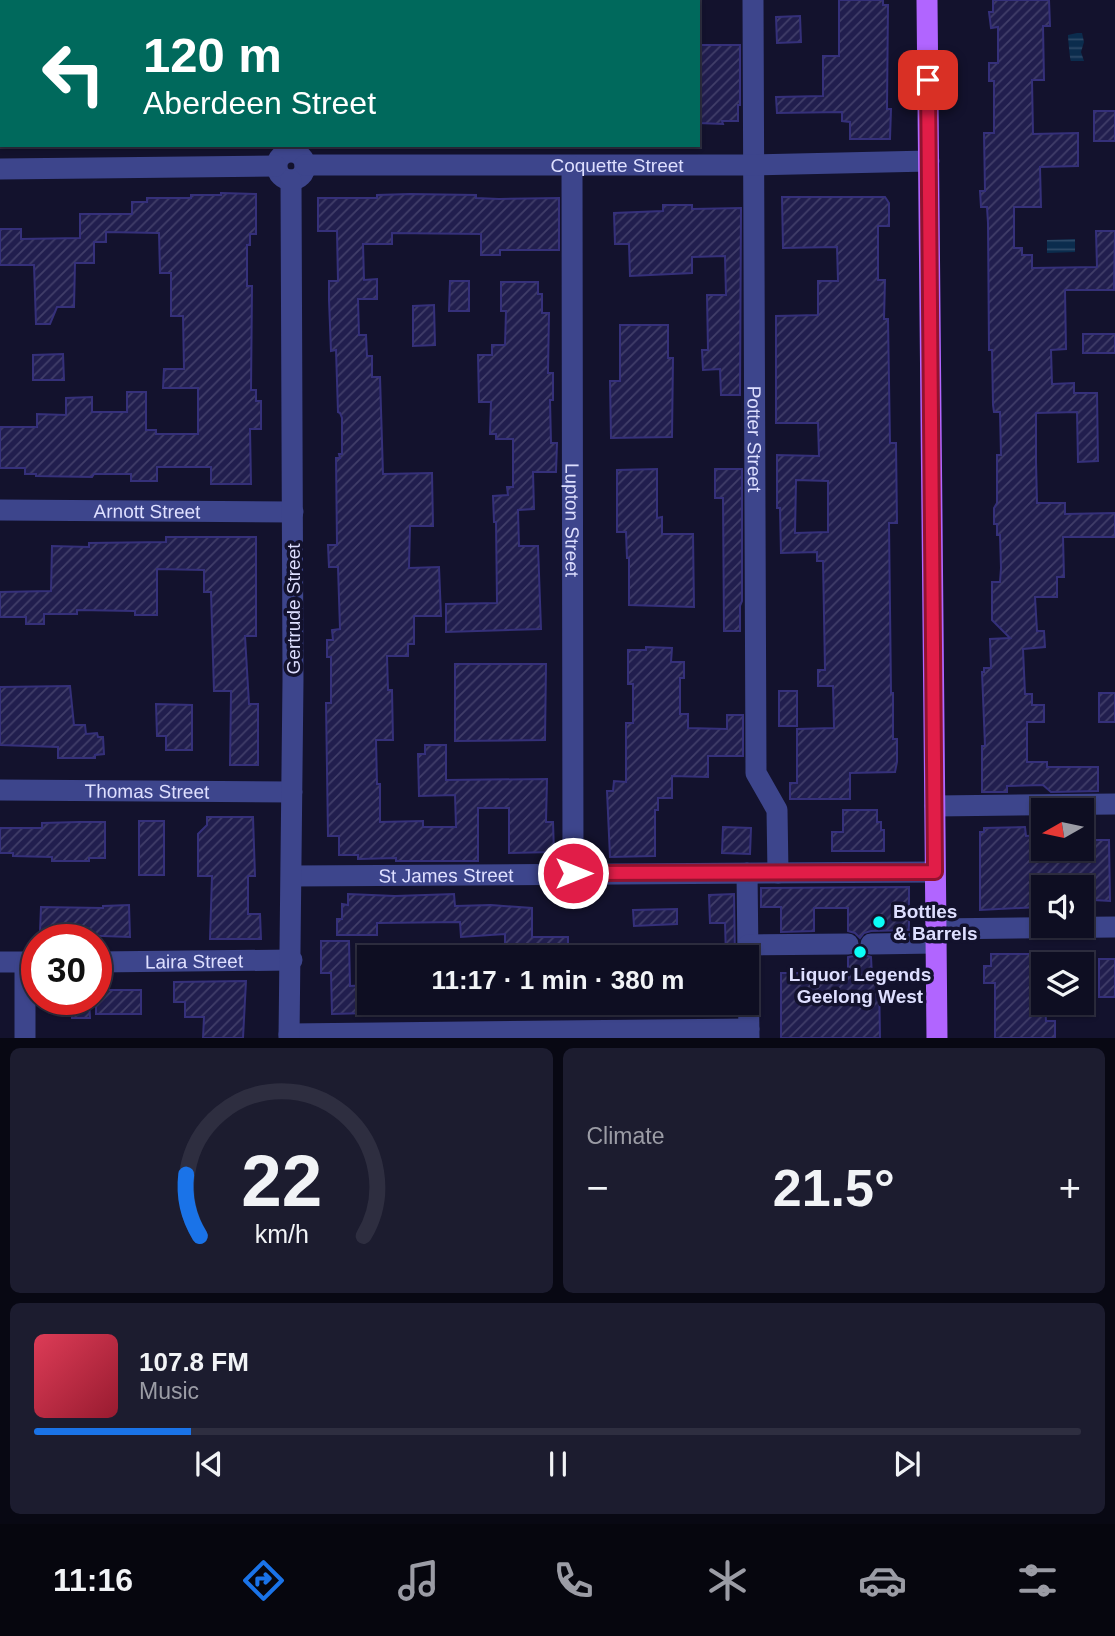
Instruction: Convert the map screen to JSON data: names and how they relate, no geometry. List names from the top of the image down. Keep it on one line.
{"streets":{"street":["Coquette Street","Potter Street","Arnott Street","Lupton Street","Gertrude Street","Thomas Street","St James Street","Laira Street"]},"crossings":[["Coquette Street","Potter Street"],["Coquette Street","Lupton Street"],["Coquette Street","Gertrude Street"],["Potter Street","St James Street"],["Arnott Street","Gertrude Street"],["Lupton Street","St James Street"],["Gertrude Street","Thomas Street"],["Gertrude Street","St James Street"],["Gertrude Street","Laira Street"]],"places":["Bottles & Barrels","Liquor Legends Geelong West"],"north":"left","page":{"turn":["120 m","Aberdeen Street"],"limit":"30","trip":"11:17 · 1 min · 380 m","tile":"Climate","heat":["−","21.5°","+"],"song":["107.8 FM","Music"],"tabs":"11:16","gauge":["22","km/h"]}}
